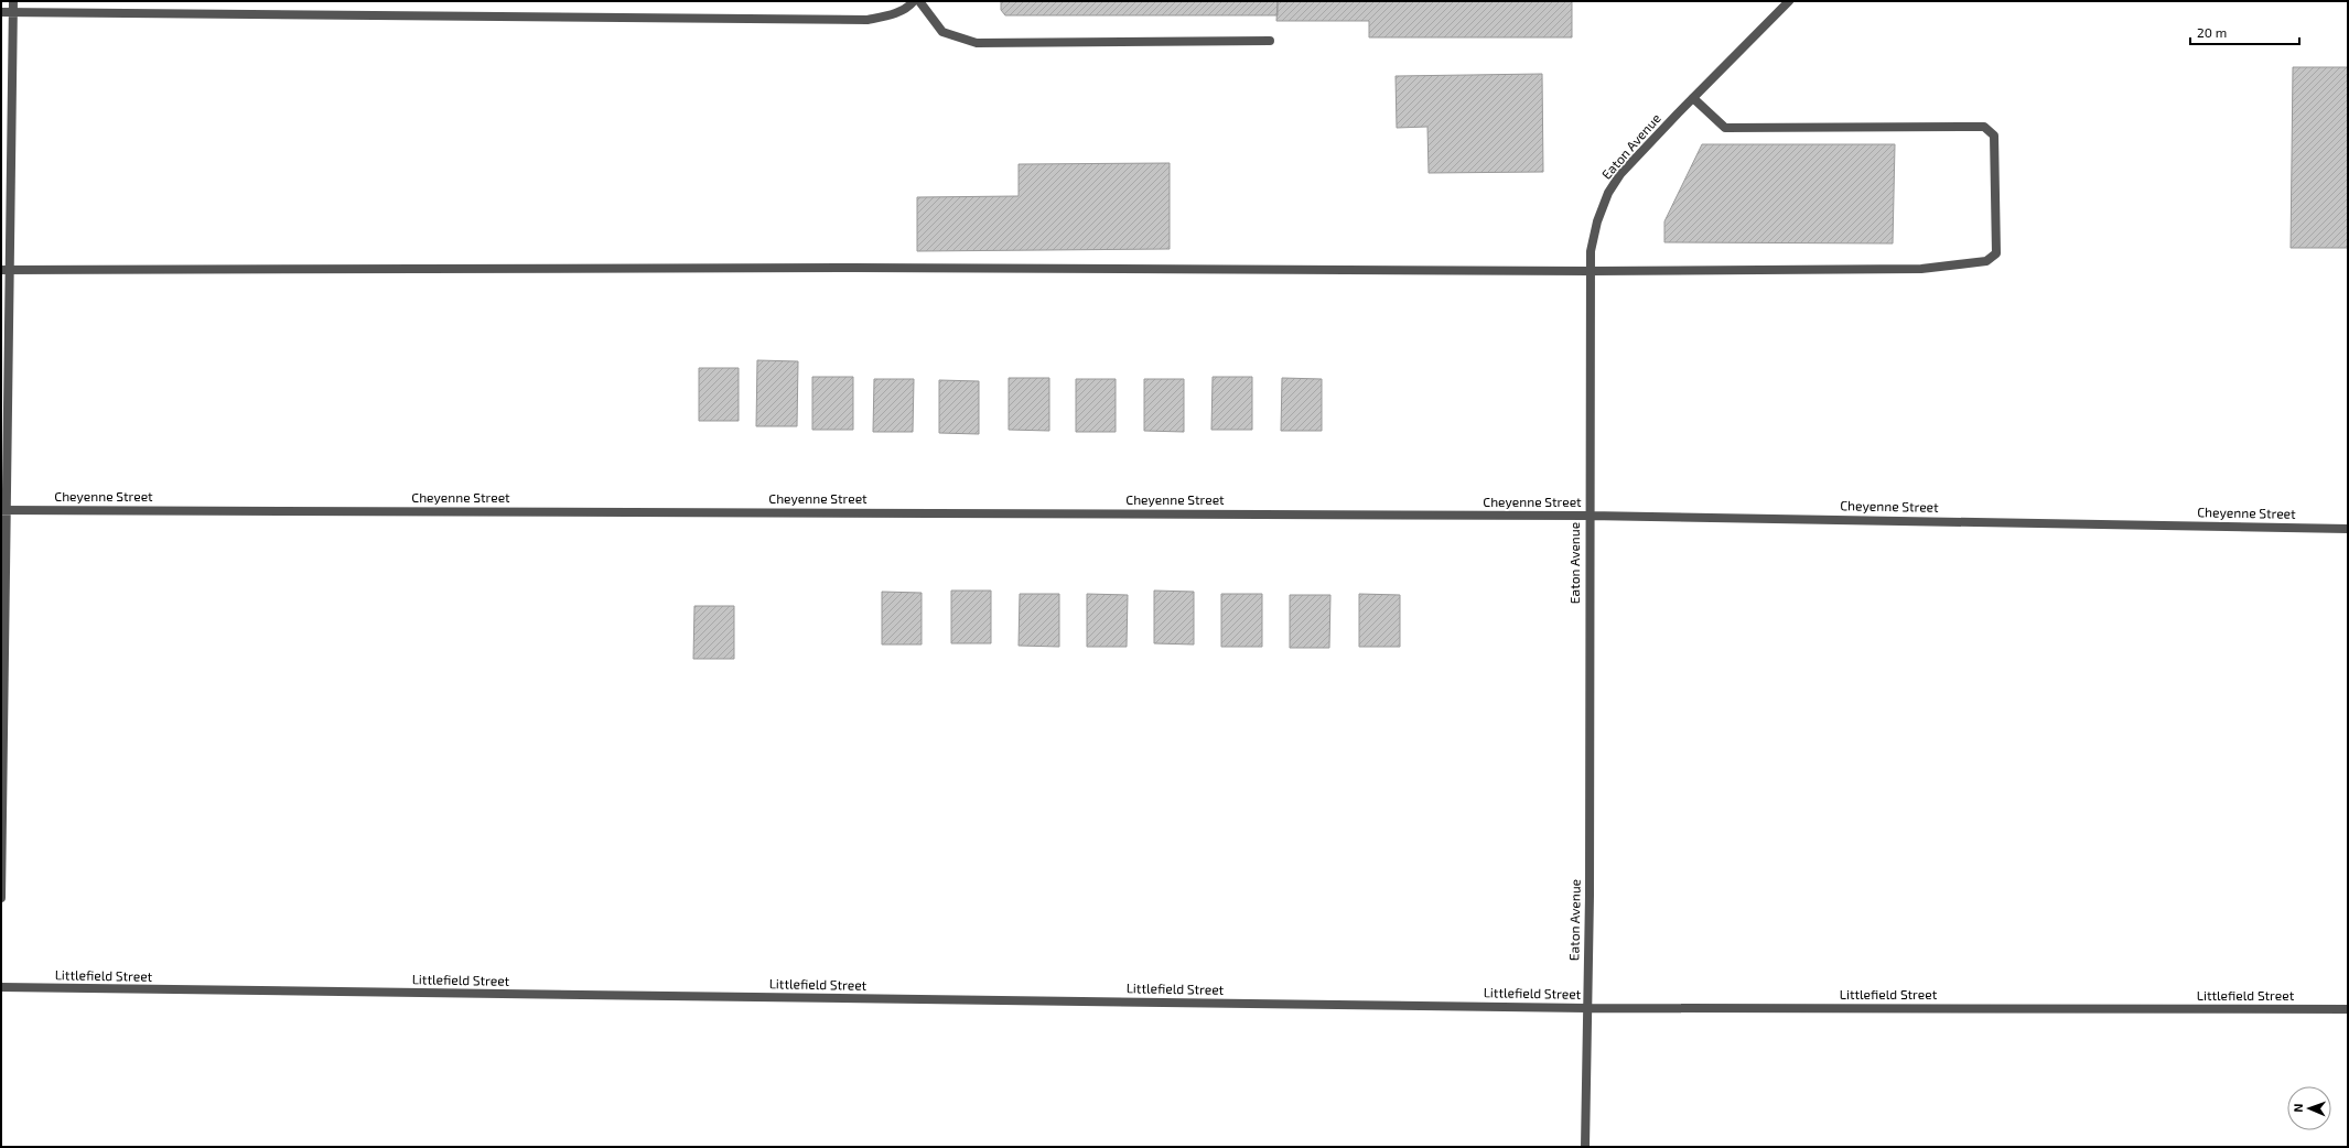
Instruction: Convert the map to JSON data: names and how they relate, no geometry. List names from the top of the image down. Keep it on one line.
{"streets":{"street":["Eaton Avenue","Cheyenne Street","Littlefield Street"]},"crossings":[["Eaton Avenue","Cheyenne Street"],["Eaton Avenue","Littlefield Street"]],"scale_bar":"20 m","north":"left"}
